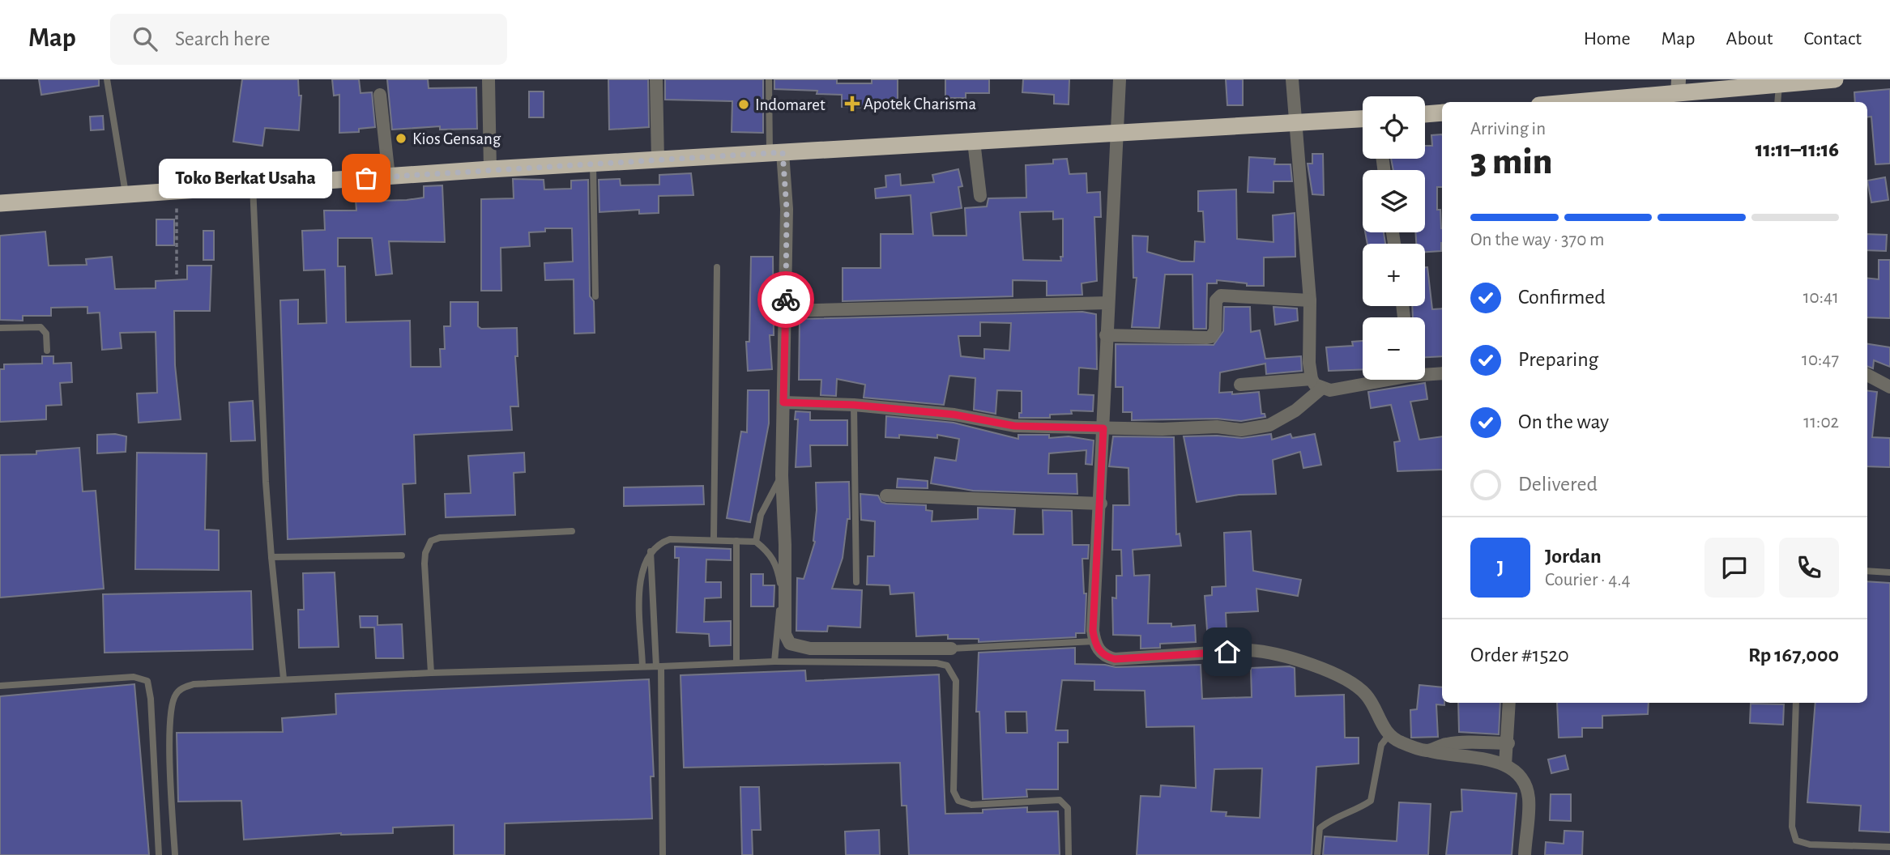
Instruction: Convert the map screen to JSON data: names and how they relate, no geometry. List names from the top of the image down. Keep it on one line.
{"places":{"health":["Apotek Charisma"],"other":["Indomaret","Kios Gensang","Toko Berkat Usaha"]},"page":{"header":"Map","search":"Search here","nav":["Home","Map","About","Contact"],"map_buttons":["+","−"],"heading":["3 min","Arriving in","11:11–11:16"],"panel":["Jordan","Courier · 4.4","Order #1520","Rp 167,000"],"bubble":"Toko Berkat Usaha","bar":"On the way · 370 m","list":[["Confirmed","10:41"],["Preparing","10:47"],["On the way","11:02"],"Delivered"],"round":"J"}}
